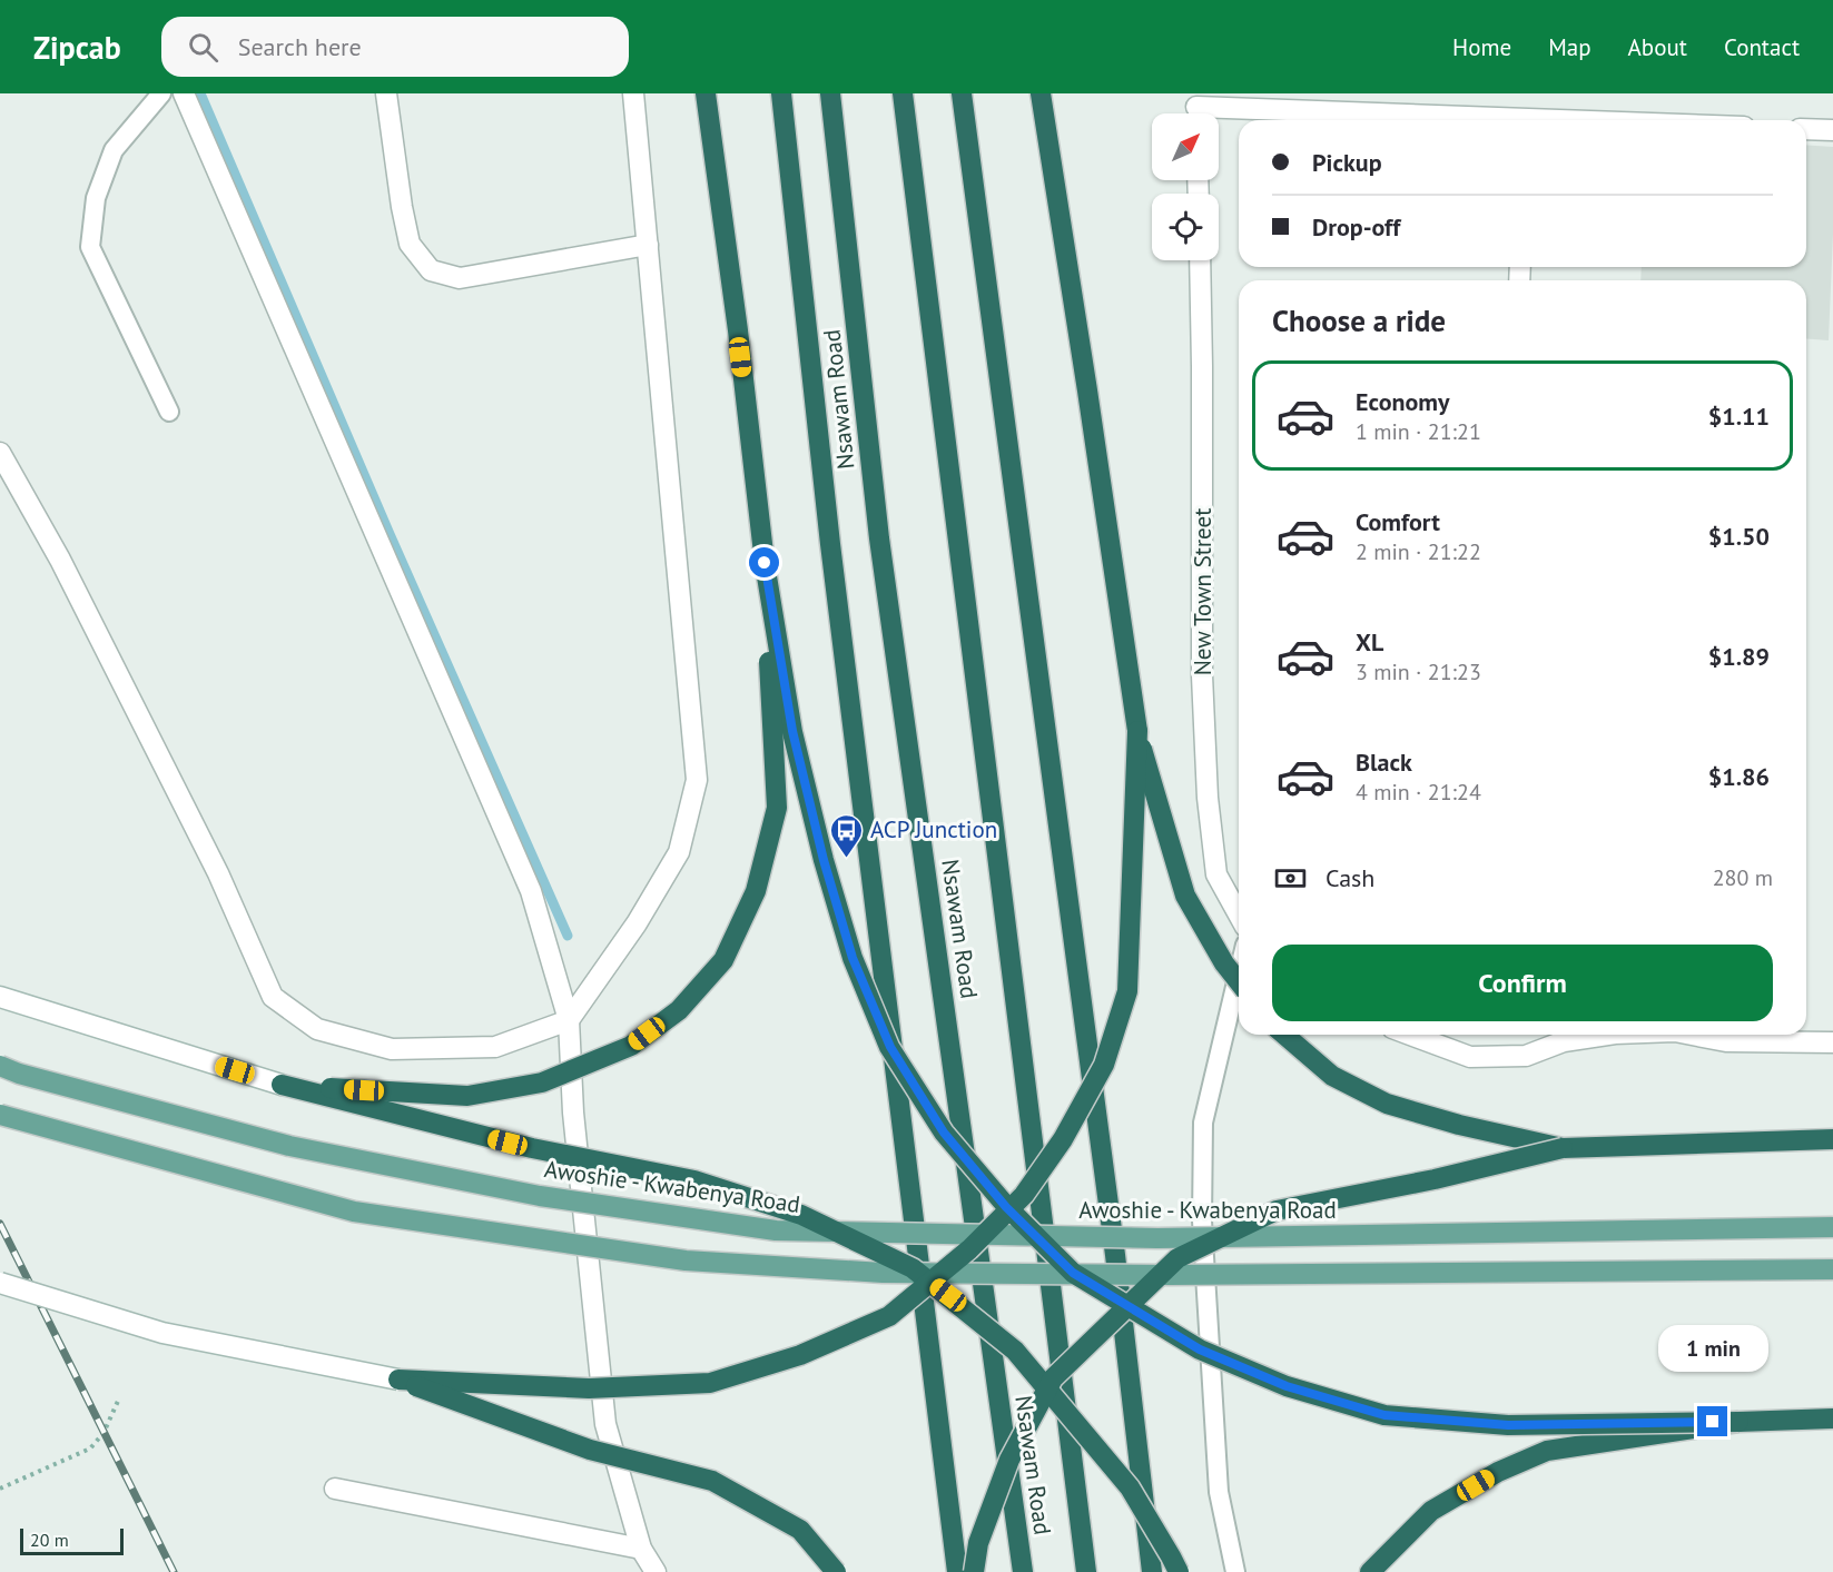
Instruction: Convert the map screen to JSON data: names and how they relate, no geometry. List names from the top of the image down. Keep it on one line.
{"streets":{"highway":["Nsawam Road"],"main road":["Awoshie - Kwabenya Road"],"street":["New Town Street"]},"places":{"bus stop":["ACP Junction"]},"scale_bar":"20 m","north":"top right","page":{"header":"Zipcab","search":"Search here","nav":["Home","Map","About","Contact"],"banner":["Pickup","Drop-off"],"heading":"Choose a ride","list":[{"name":"Economy","note":"1 min · 21:21","value":"$1.11"},{"name":"Comfort","note":"2 min · 21:22","value":"$1.50"},{"name":"XL","note":"3 min · 21:23","value":"$1.89"},{"name":"Black","note":"4 min · 21:24","value":"$1.86"}],"pay":["Cash","280 m"],"buttons":"Confirm","bubble":"1 min","scale":"20 m"}}
